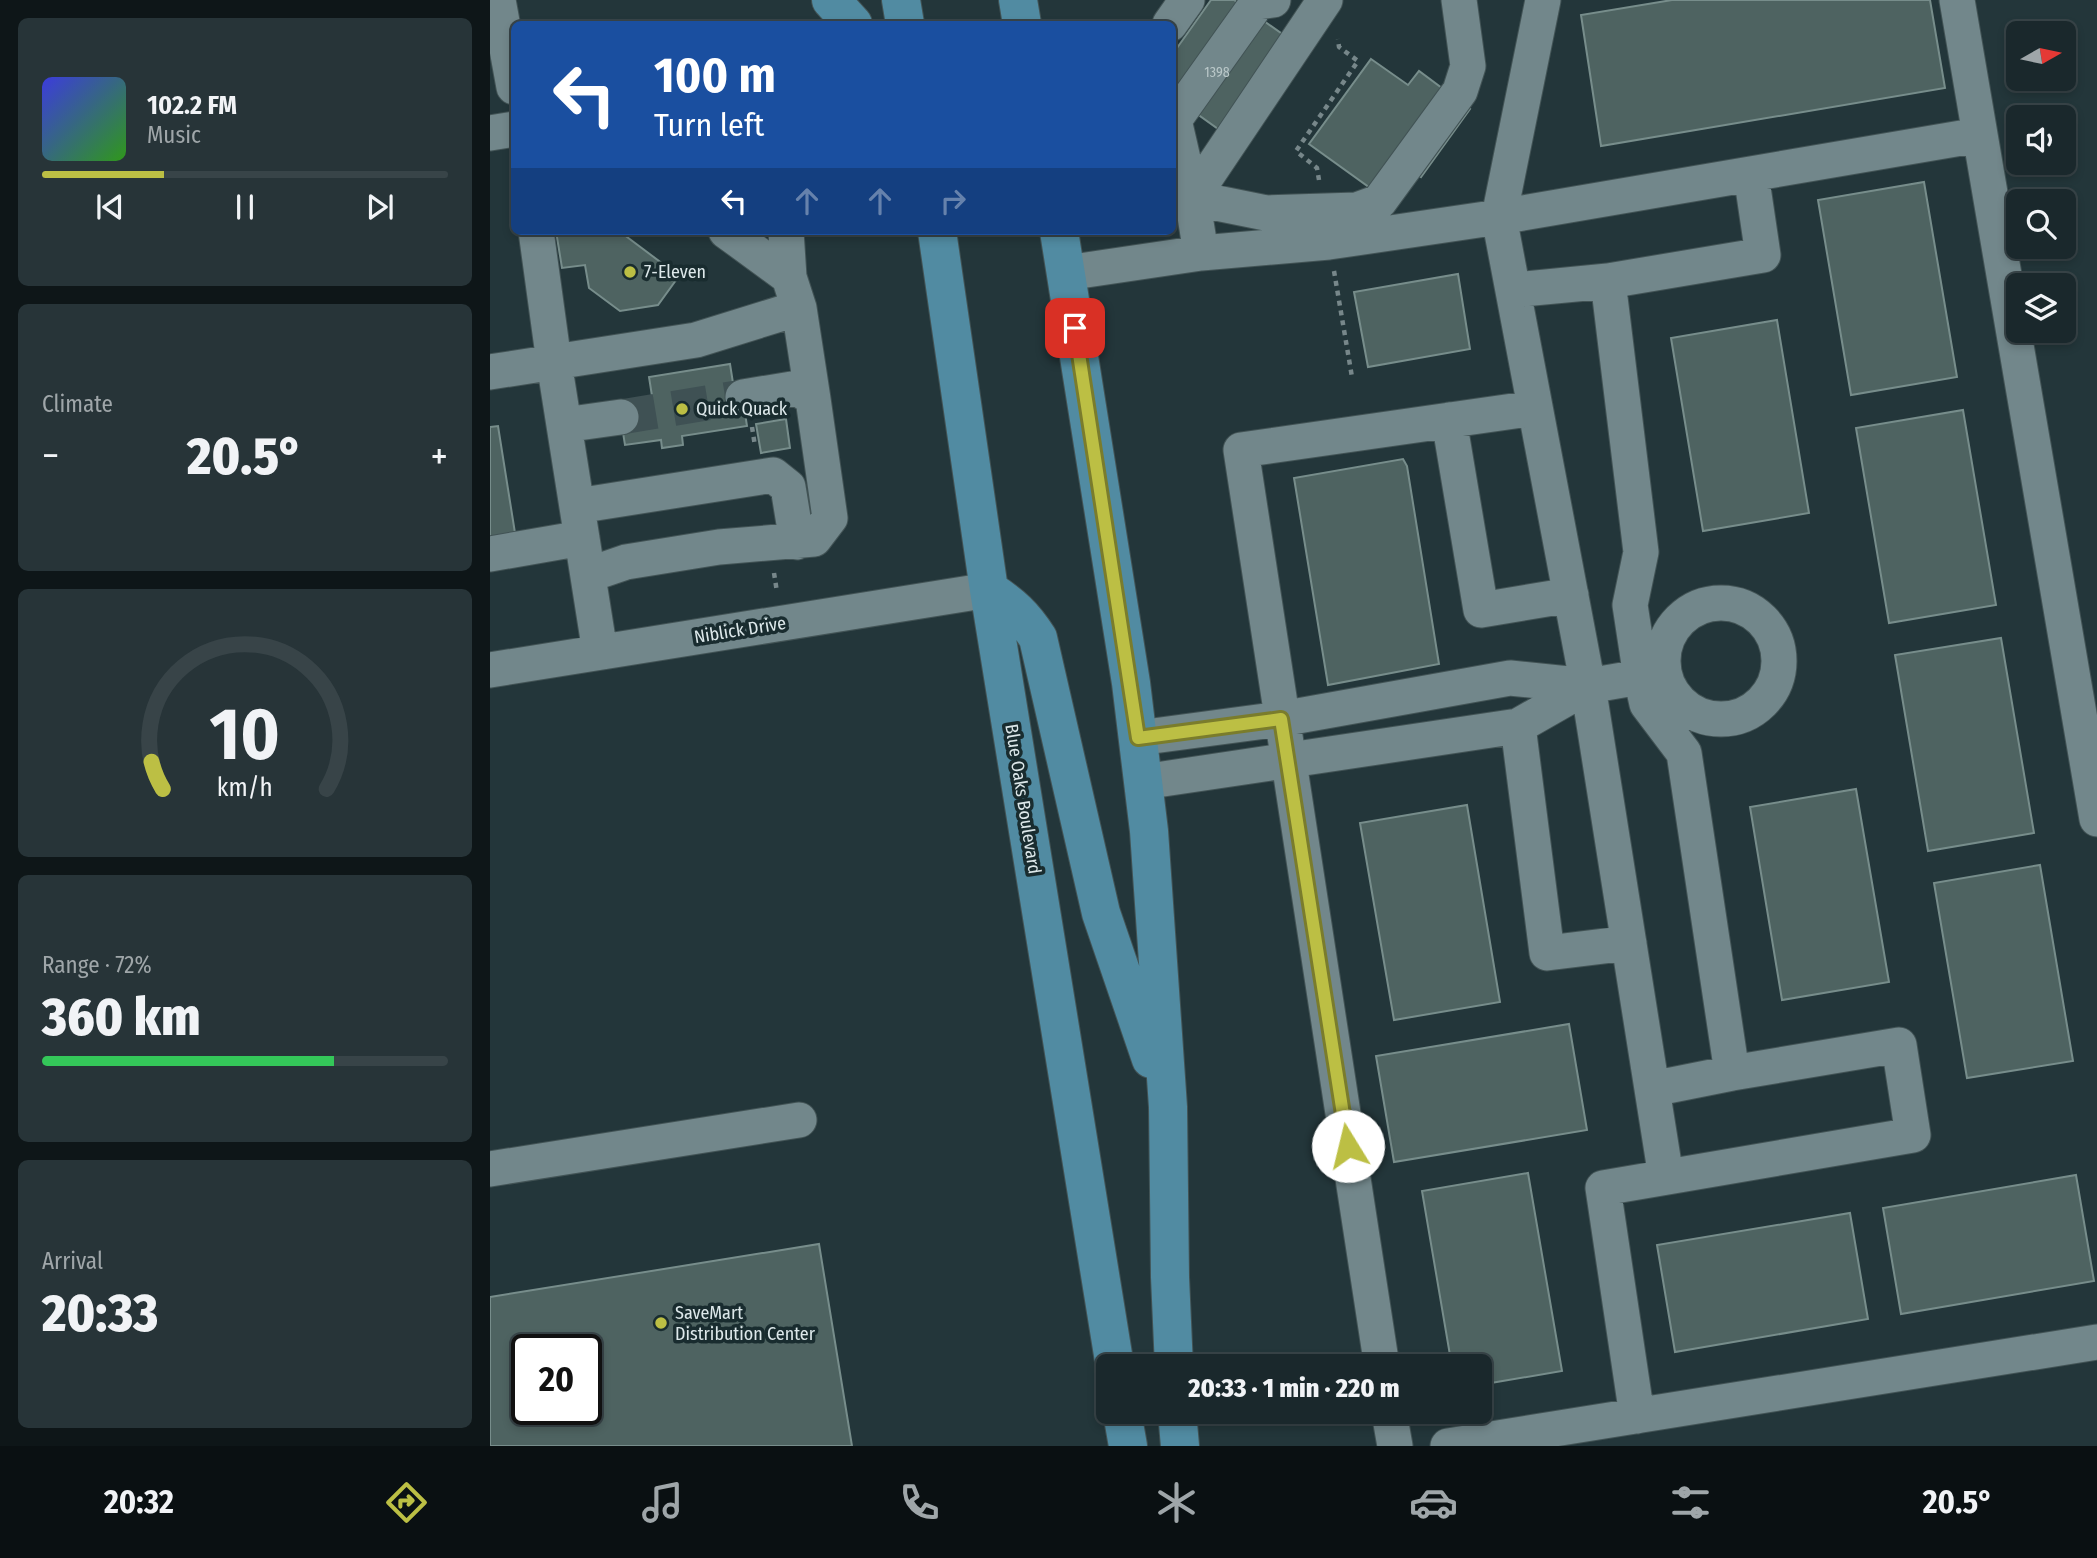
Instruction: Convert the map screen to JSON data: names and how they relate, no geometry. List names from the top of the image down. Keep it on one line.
{"streets":{"main road":["Blue Oaks Boulevard"],"street":["Niblick Drive"]},"crossings":[["Niblick Drive","Blue Oaks Boulevard"]],"places":["7-Eleven","Quick Quack","SaveMart Distribution Center"],"house_numbers":["1398"],"north":"right","page":{"turn":["100 m","Turn left"],"song":["102.2 FM","Music"],"tile":["Climate",["Range · 72%","360 km"],["Arrival","20:33"]],"heat":["−","20.5°","+"],"limit":"20","trip":"20:33 · 1 min · 220 m","tabs":["20:32","20.5°"],"gauge":["10","km/h"]}}
